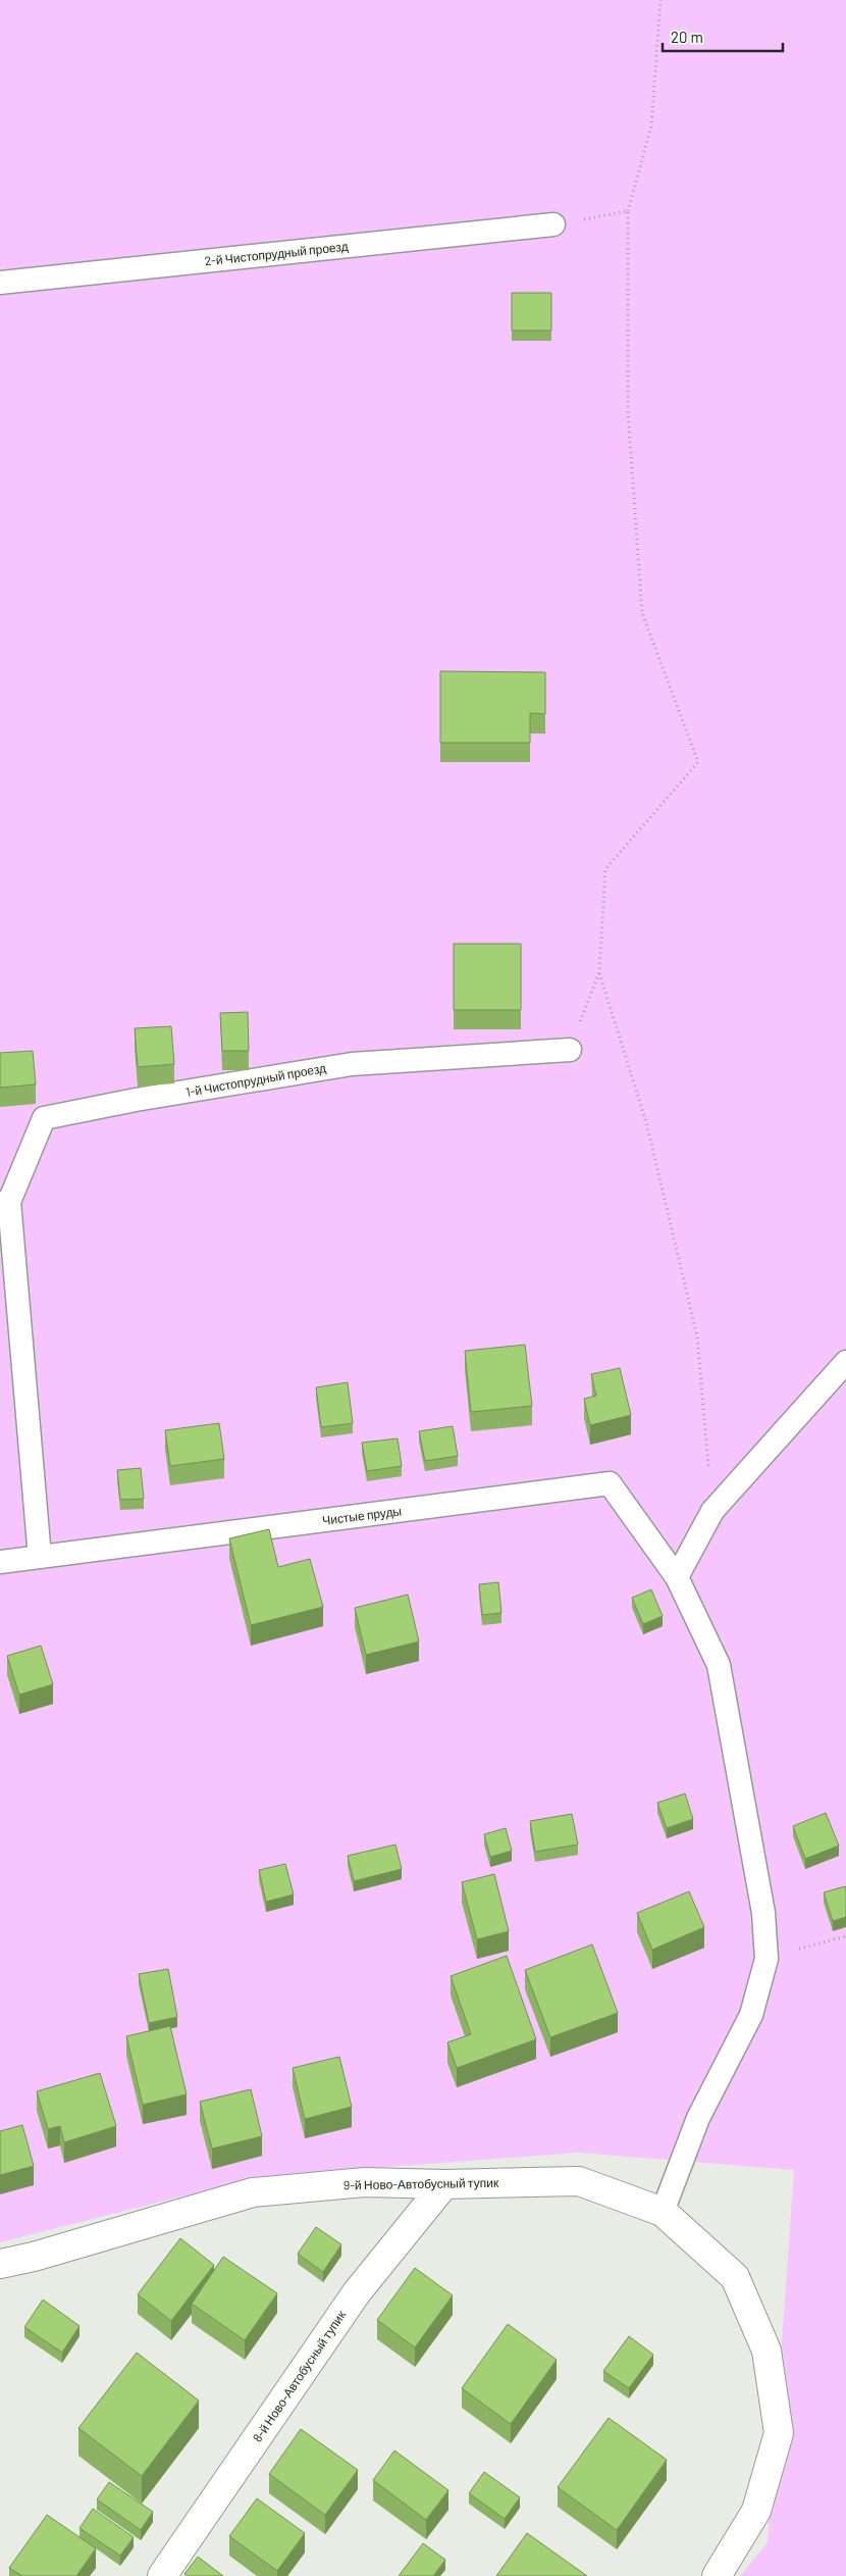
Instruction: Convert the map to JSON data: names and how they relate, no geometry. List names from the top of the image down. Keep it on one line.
{"streets":{"street":["9-й Ново-Автобусный тупик","8-й Ново-Автобусный тупик"],"lane":["2-й Чистопрудный проезд","1-й Чистопрудный проезд","Чистые пруды"]},"crossings":[["9-й Ново-Автобусный тупик","8-й Ново-Автобусный тупик"]],"scale_bar":"20 m"}
